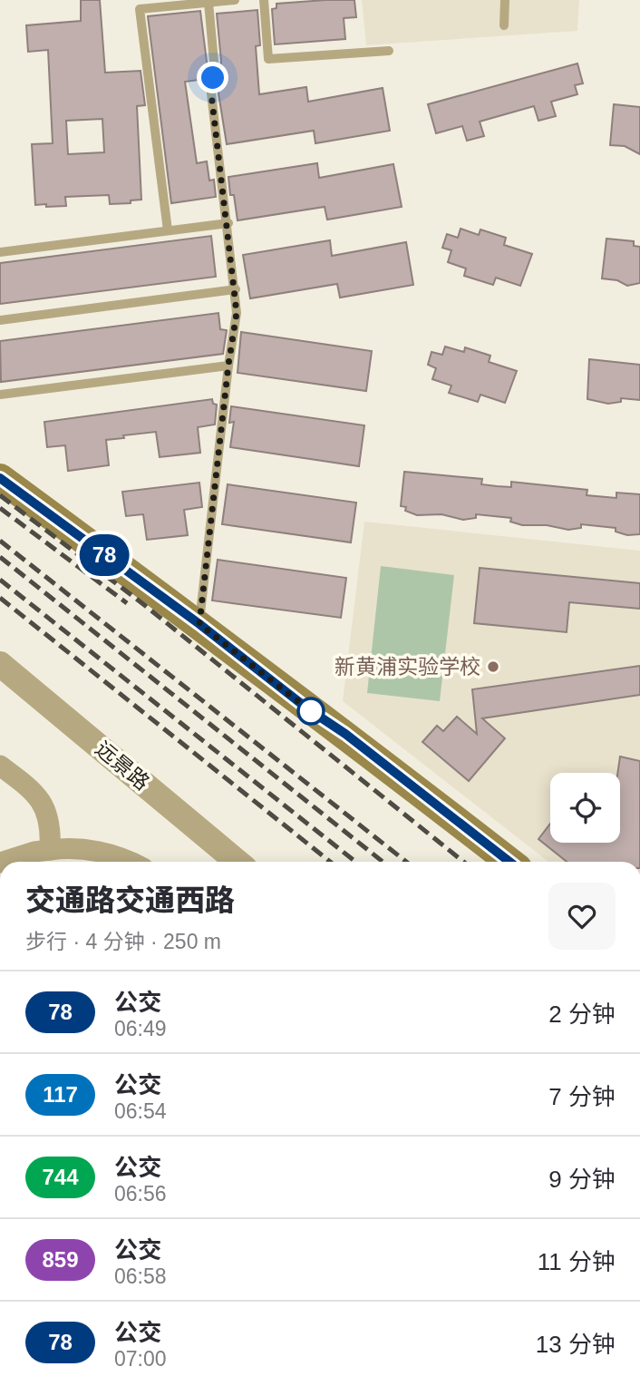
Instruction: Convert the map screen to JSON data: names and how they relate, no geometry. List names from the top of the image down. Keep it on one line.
{"streets":{"street":["远景路"]},"places":["新黄浦实验学校"],"lines":["bus line 78"],"page":{"on_map":"78","heading":["交通路交通西路","步行 · 4 分钟 · 250 m"],"list":[{"mark":"78","name":"公交","note":"06:49","value":"2 分钟"},{"mark":"117","name":"公交","note":"06:54","value":"7 分钟"},{"mark":"744","name":"公交","note":"06:56","value":"9 分钟"},{"mark":"859","name":"公交","note":"06:58","value":"11 分钟"},{"mark":"78","name":"公交","note":"07:00","value":"13 分钟"}]}}
